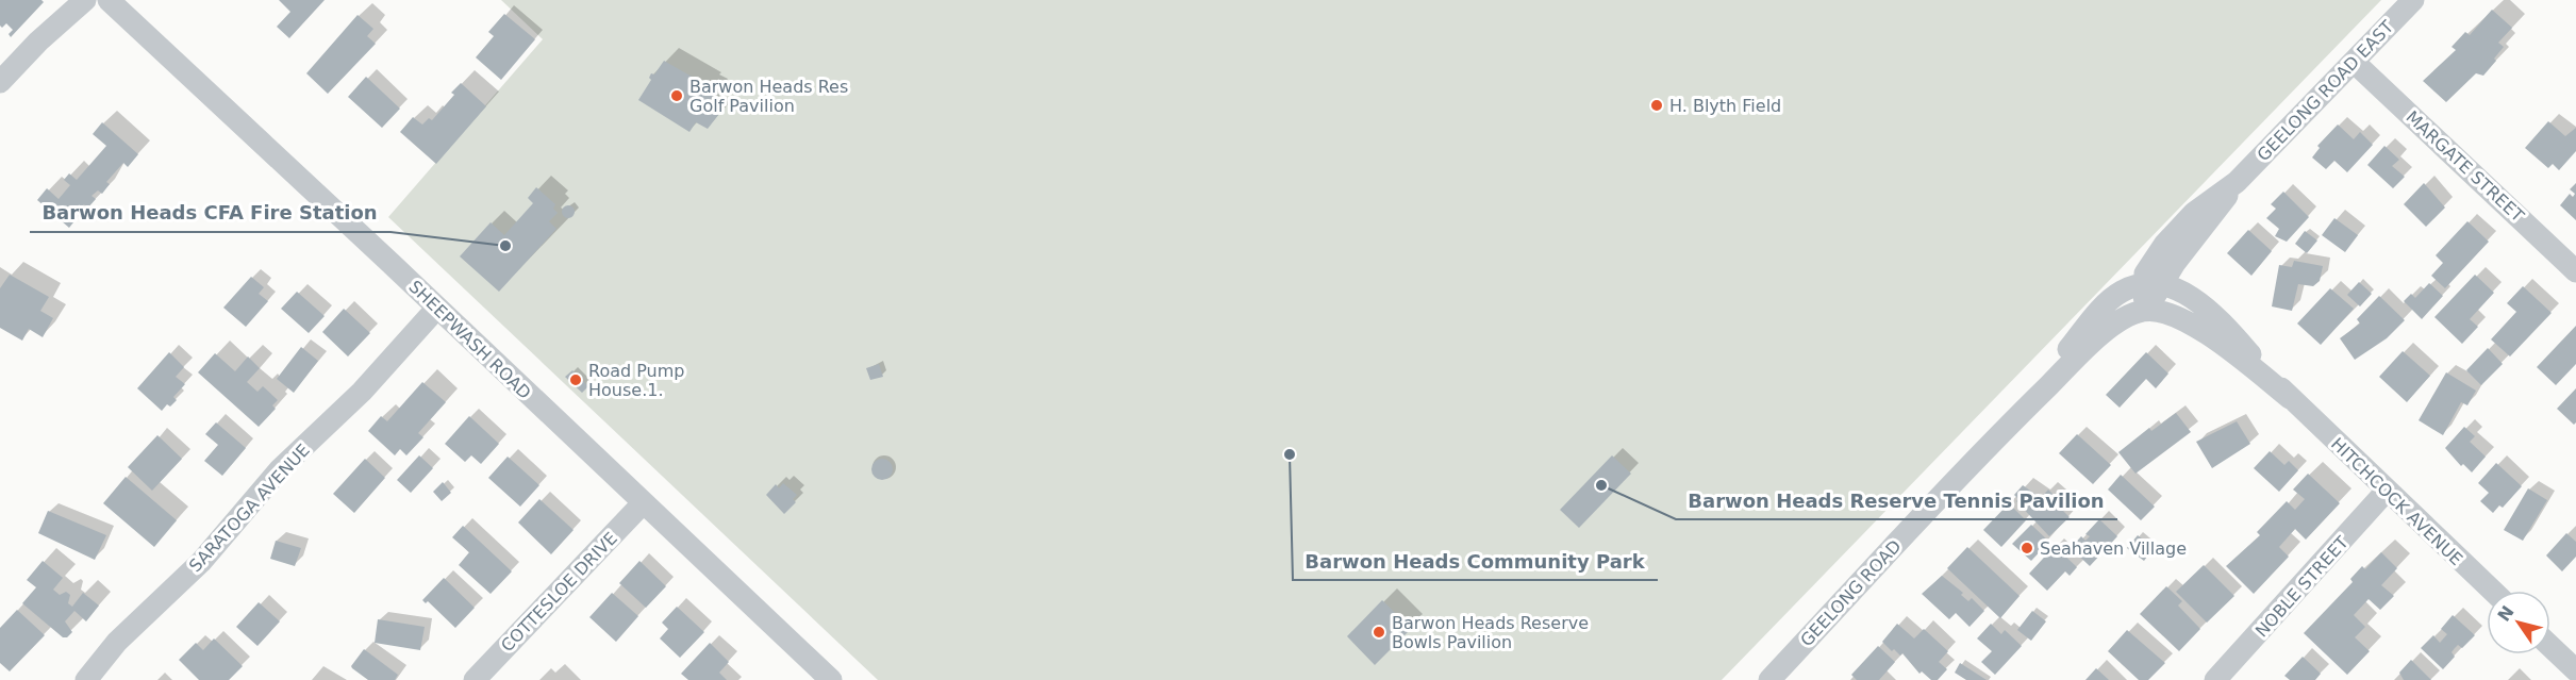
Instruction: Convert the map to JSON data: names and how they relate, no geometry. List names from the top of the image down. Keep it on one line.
{"streets":{"street":["GEELONG ROAD EAST","MARGATE STREET","SHEEPWASH ROAD","HITCHCOCK AVENUE","SARATOGA AVENUE","NOBLE STREET","COTTESLOE DRIVE","GEELONG ROAD"]},"crossings":[["GEELONG ROAD EAST","MARGATE STREET"],["GEELONG ROAD EAST","HITCHCOCK AVENUE"],["GEELONG ROAD EAST","GEELONG ROAD"],["SHEEPWASH ROAD","SARATOGA AVENUE"],["SHEEPWASH ROAD","COTTESLOE DRIVE"],["HITCHCOCK AVENUE","NOBLE STREET"],["HITCHCOCK AVENUE","GEELONG ROAD"]],"places":["Barwon Heads Res Golf Pavilion","H. Blyth Field","Barwon Heads CFA Fire Station","Road Pump House.1.","Barwon Heads Community Park","Barwon Heads Reserve Tennis Pavilion","Seahaven Village","Barwon Heads Reserve Bowls Pavilion"],"north":"top left"}
